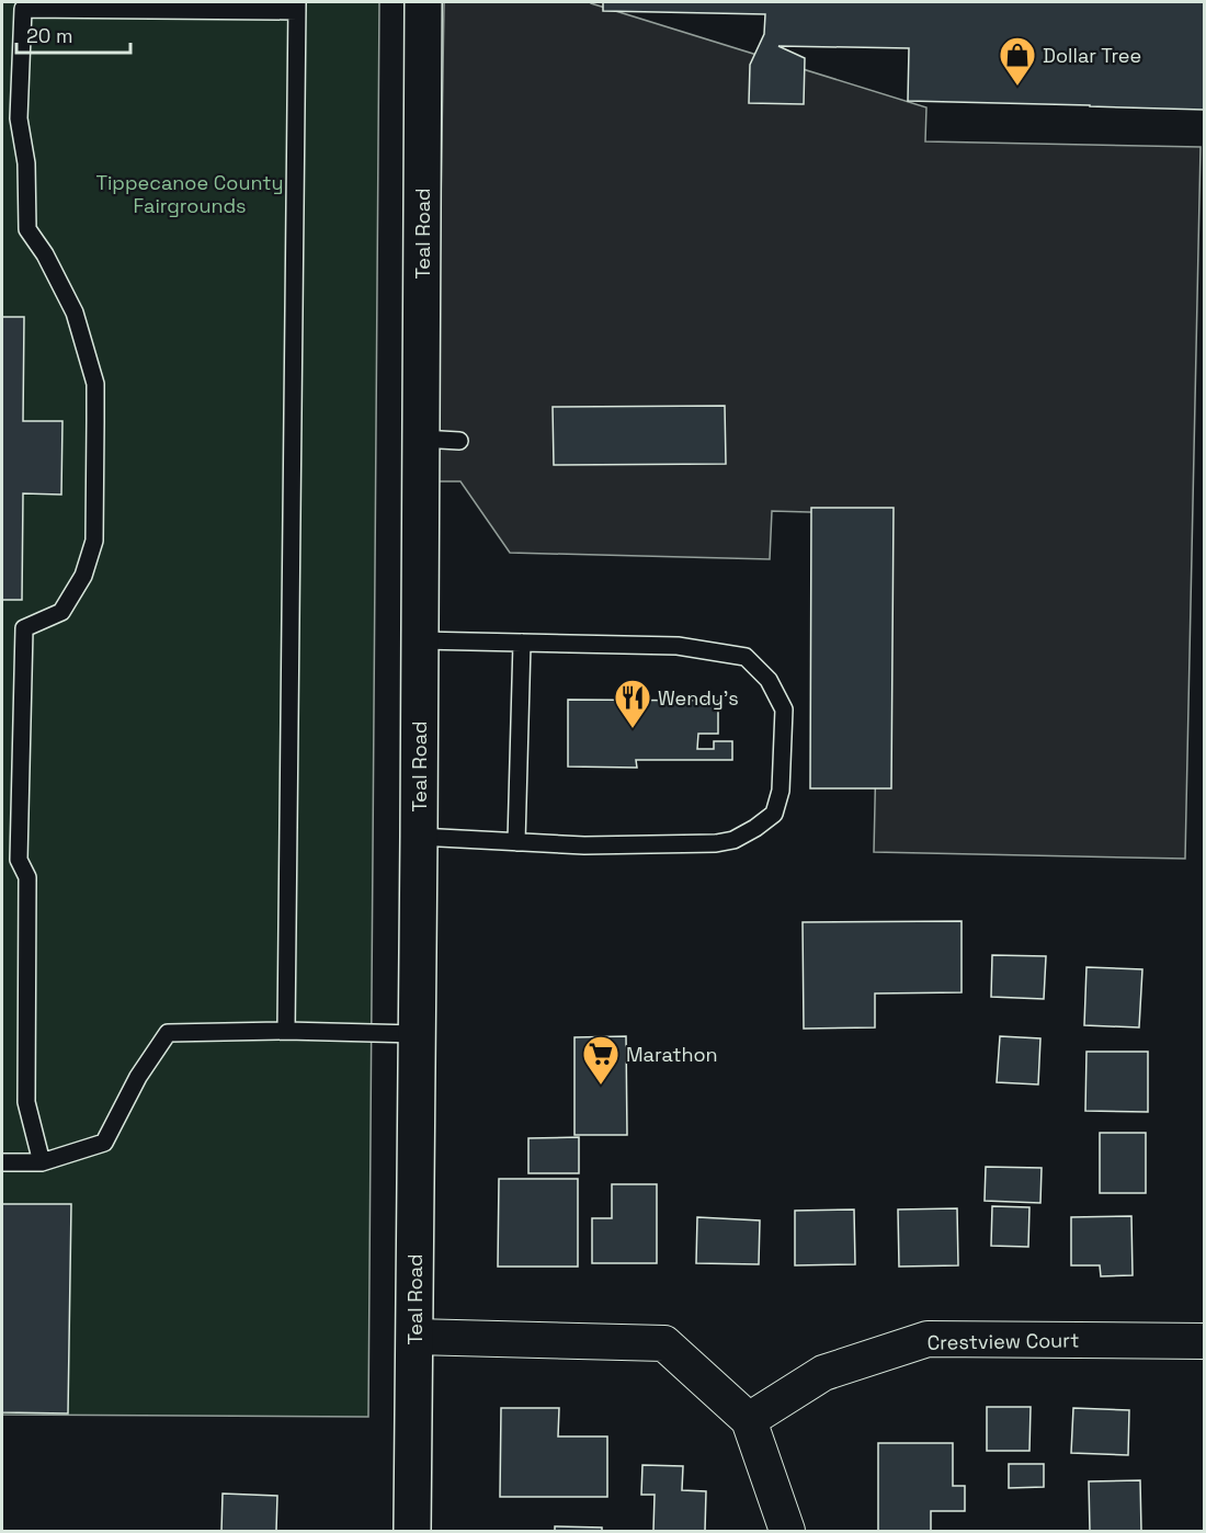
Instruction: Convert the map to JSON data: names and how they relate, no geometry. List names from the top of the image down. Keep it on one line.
{"streets":{"main road":["Teal Road"],"street":["Crestview Court"]},"parks":["Tippecanoe County Fairgrounds"],"places":{"shop":["Dollar Tree"],"restaurant":["Wendy's"],"supermarket":["Marathon"]},"scale_bar":"20 m"}
